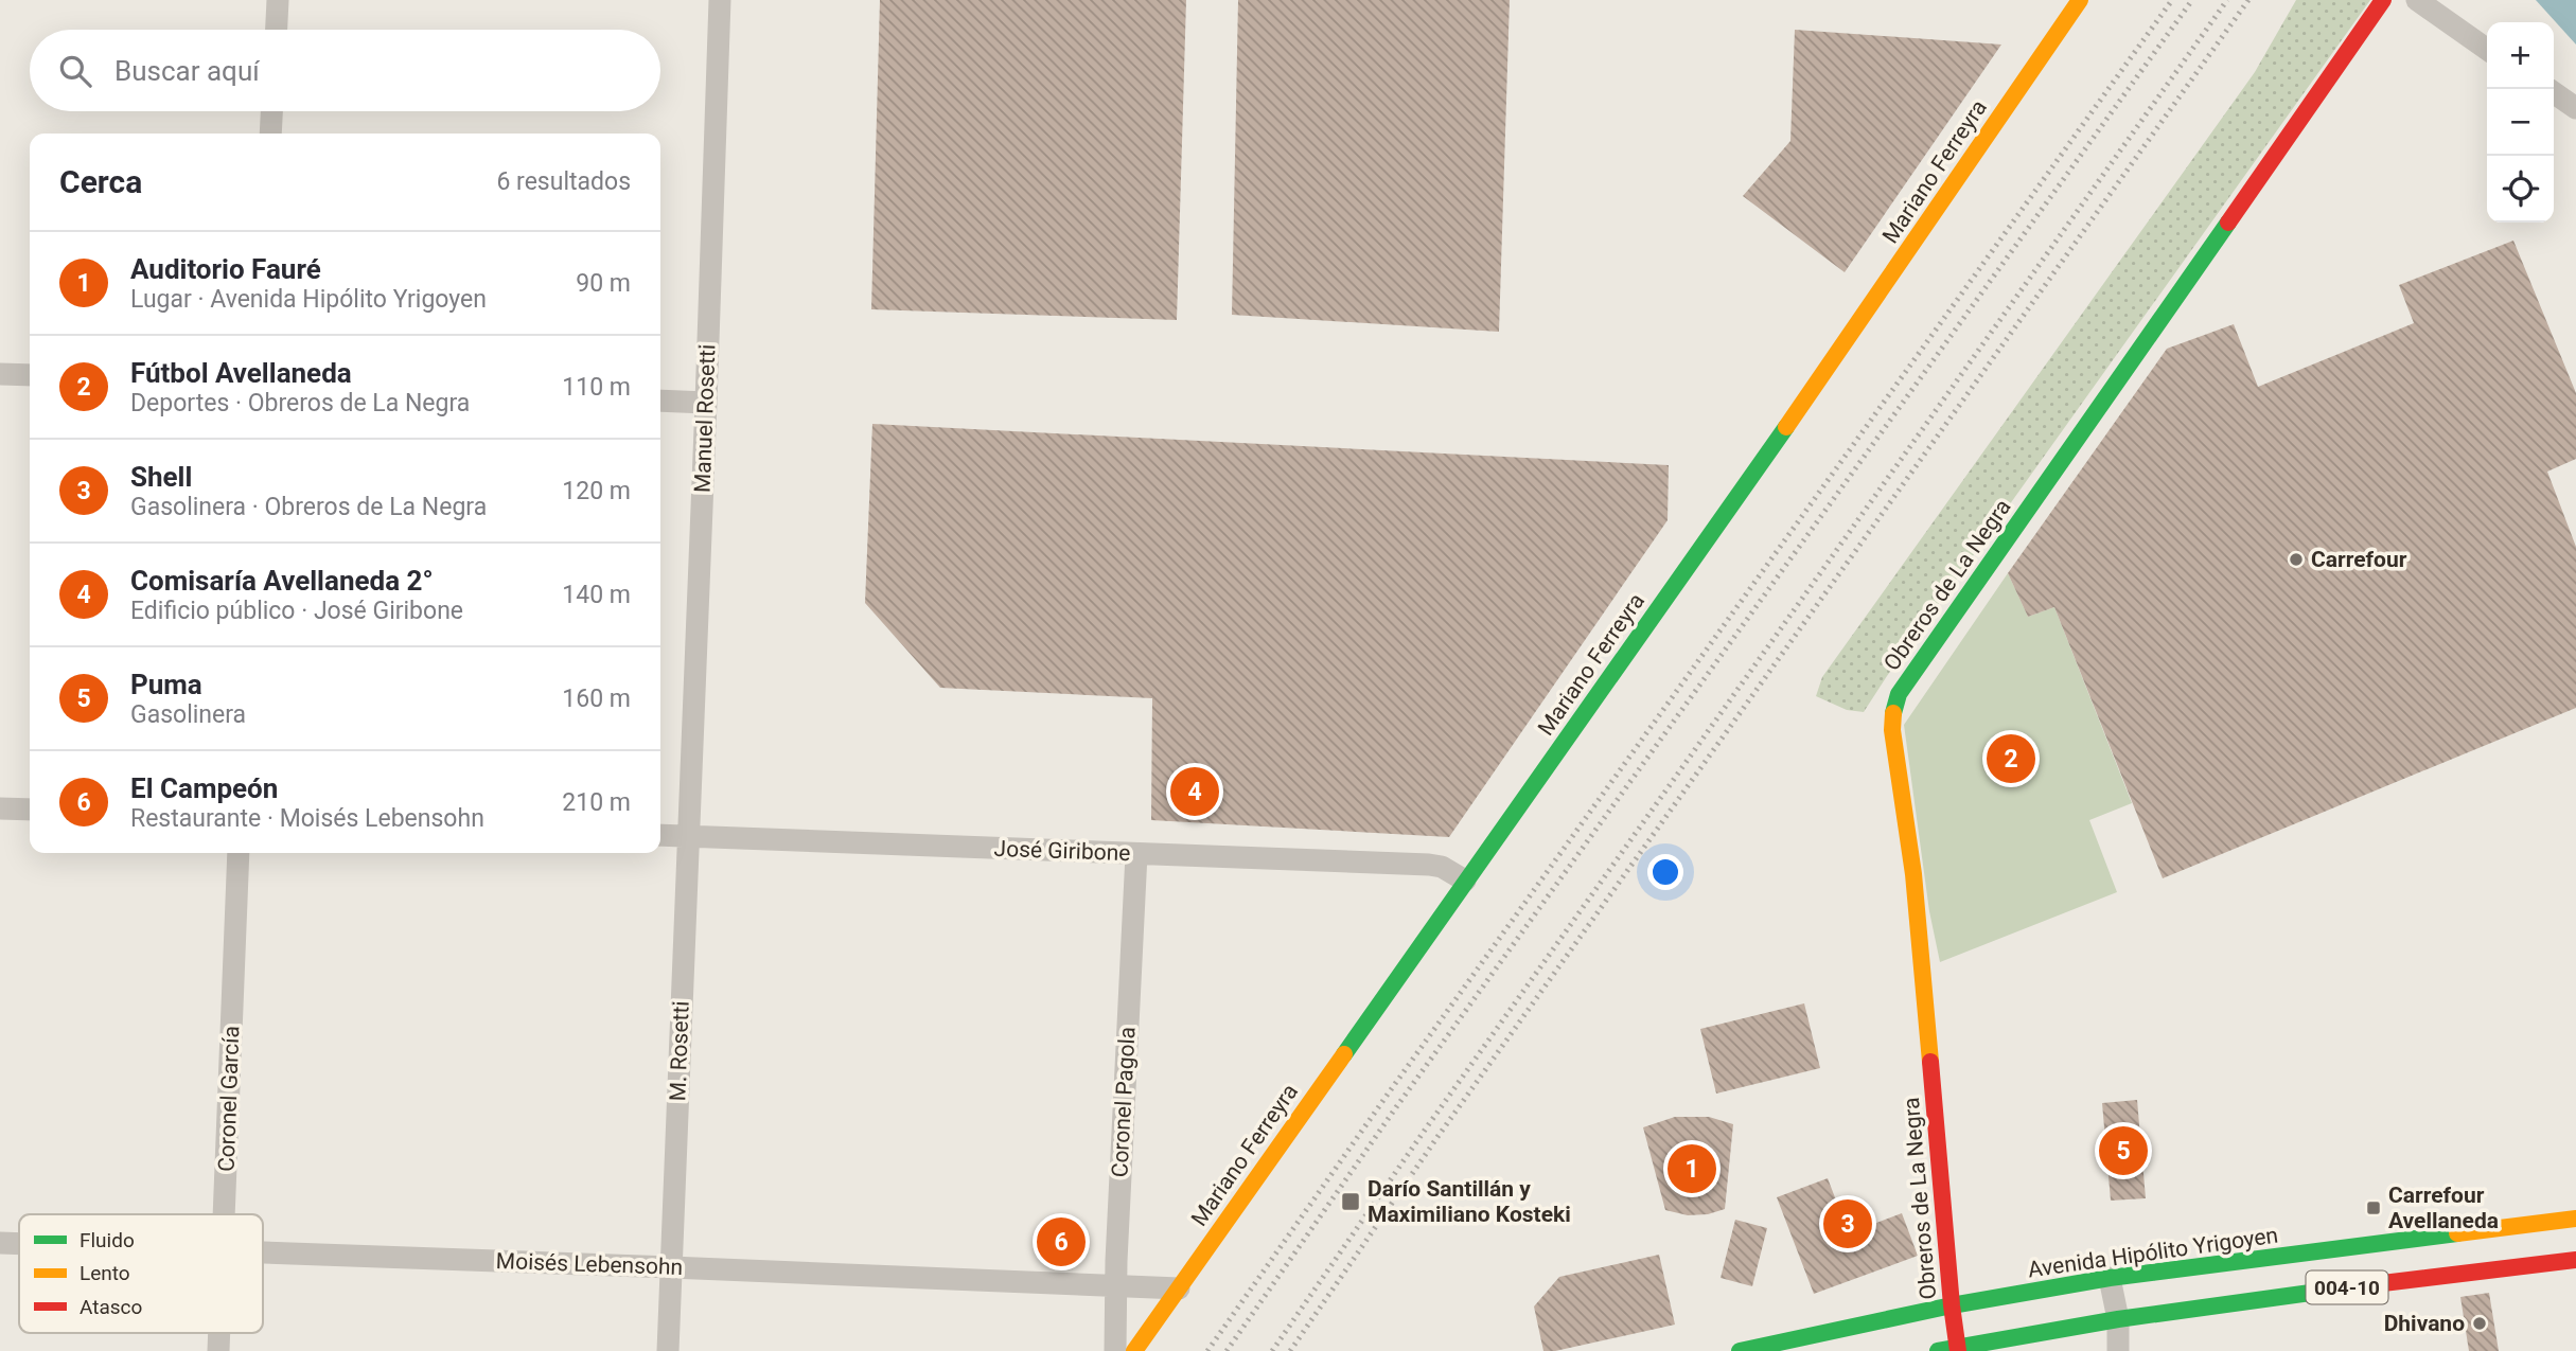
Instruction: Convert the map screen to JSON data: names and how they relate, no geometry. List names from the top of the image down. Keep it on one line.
{"streets":{"street":["Mariano Ferreyra","Manuel Rosetti","Obreros de La Negra","José Giribone","M. Rosetti","Coronel García","Coronel Pagola","Avenida Hipólito Yrigoyen","Moisés Lebensohn","004-10"]},"crossings":[["Mariano Ferreyra","José Giribone"],["Mariano Ferreyra","Moisés Lebensohn"],["Manuel Rosetti","José Giribone"],["Manuel Rosetti","M. Rosetti"],["Obreros de La Negra","Avenida Hipólito Yrigoyen"],["Obreros de La Negra","004-10"],["José Giribone","M. Rosetti"],["José Giribone","Coronel Pagola"],["M. Rosetti","Moisés Lebensohn"],["Coronel Pagola","Moisés Lebensohn"]],"places":{"other":["Carrefour","Dhivano"],"transit":["Darío Santillán y Maximiliano Kosteki","Carrefour Avellaneda"]},"legend":["Fluido","Lento","Atasco"],"page":{"map_buttons":["+","−"],"search":"Buscar aquí","heading":["Cerca","6 resultados"],"list":[{"mark":"1","name":"Auditorio Fauré","note":"Lugar · Avenida Hipólito Yrigoyen","value":"90 m"},{"mark":"2","name":"Fútbol Avellaneda","note":"Deportes · Obreros de La Negra","value":"110 m"},{"mark":"3","name":"Shell","note":"Gasolinera · Obreros de La Negra","value":"120 m"},{"mark":"4","name":"Comisaría Avellaneda 2°","note":"Edificio público · José Giribone","value":"140 m"},{"mark":"5","name":"Puma","note":"Gasolinera","value":"160 m"},{"mark":"6","name":"El Campeón","note":"Restaurante · Moisés Lebensohn","value":"210 m"}],"pins":["2","4","5","1","3","6"]}}
